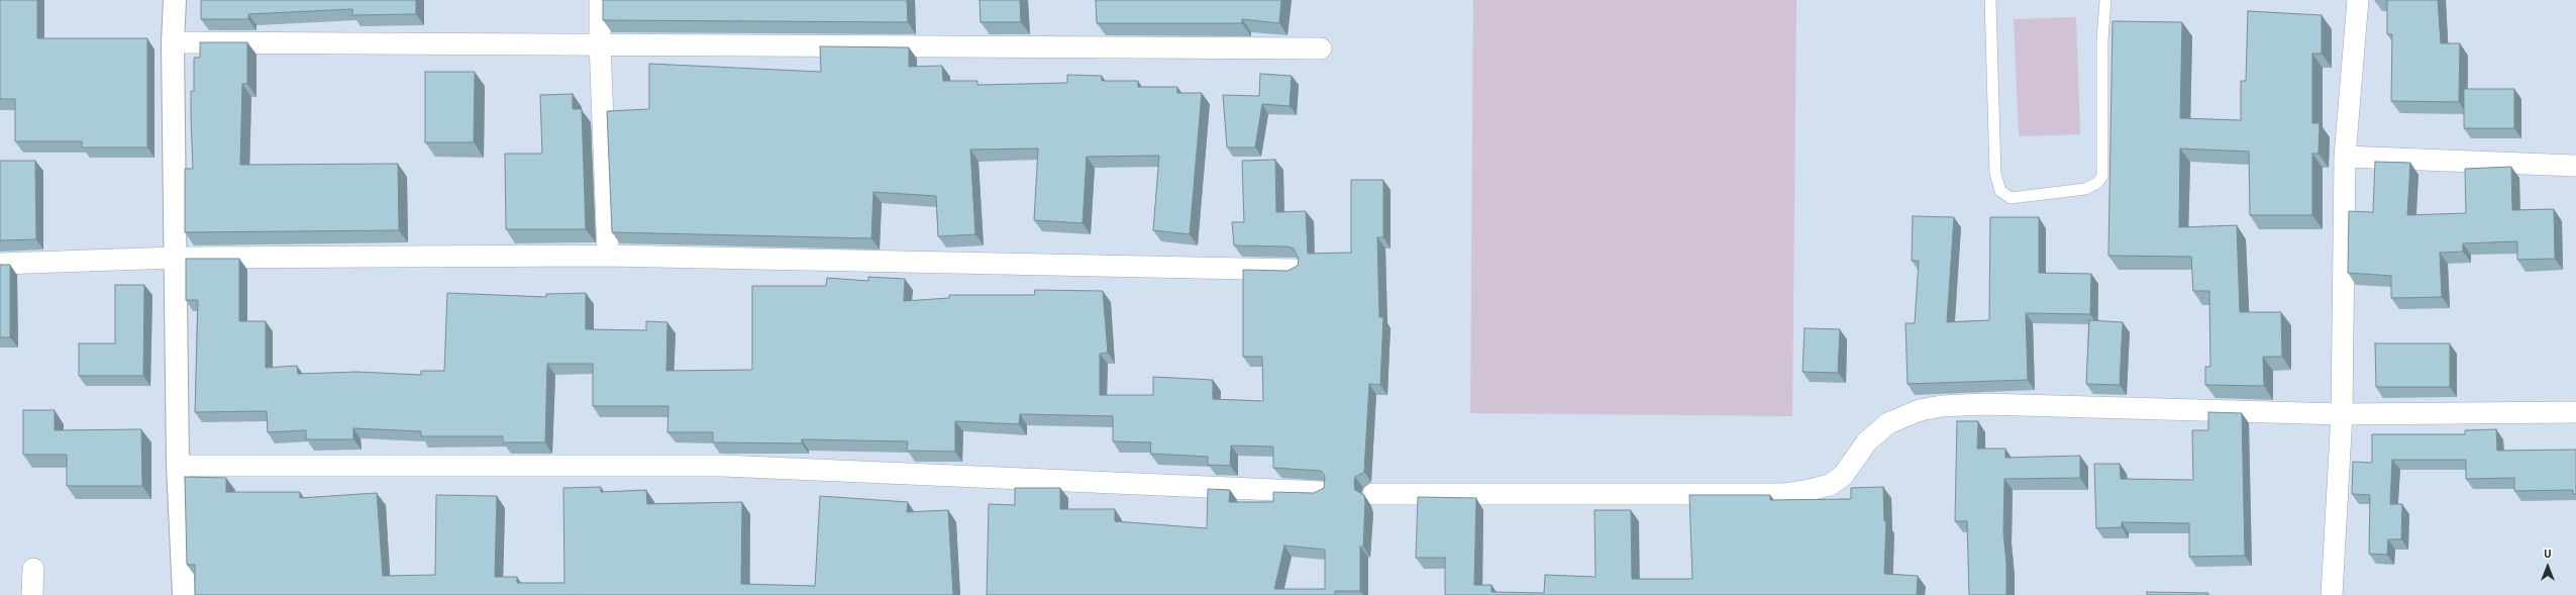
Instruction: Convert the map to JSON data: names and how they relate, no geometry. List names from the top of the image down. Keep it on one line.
{"north":"top"}
